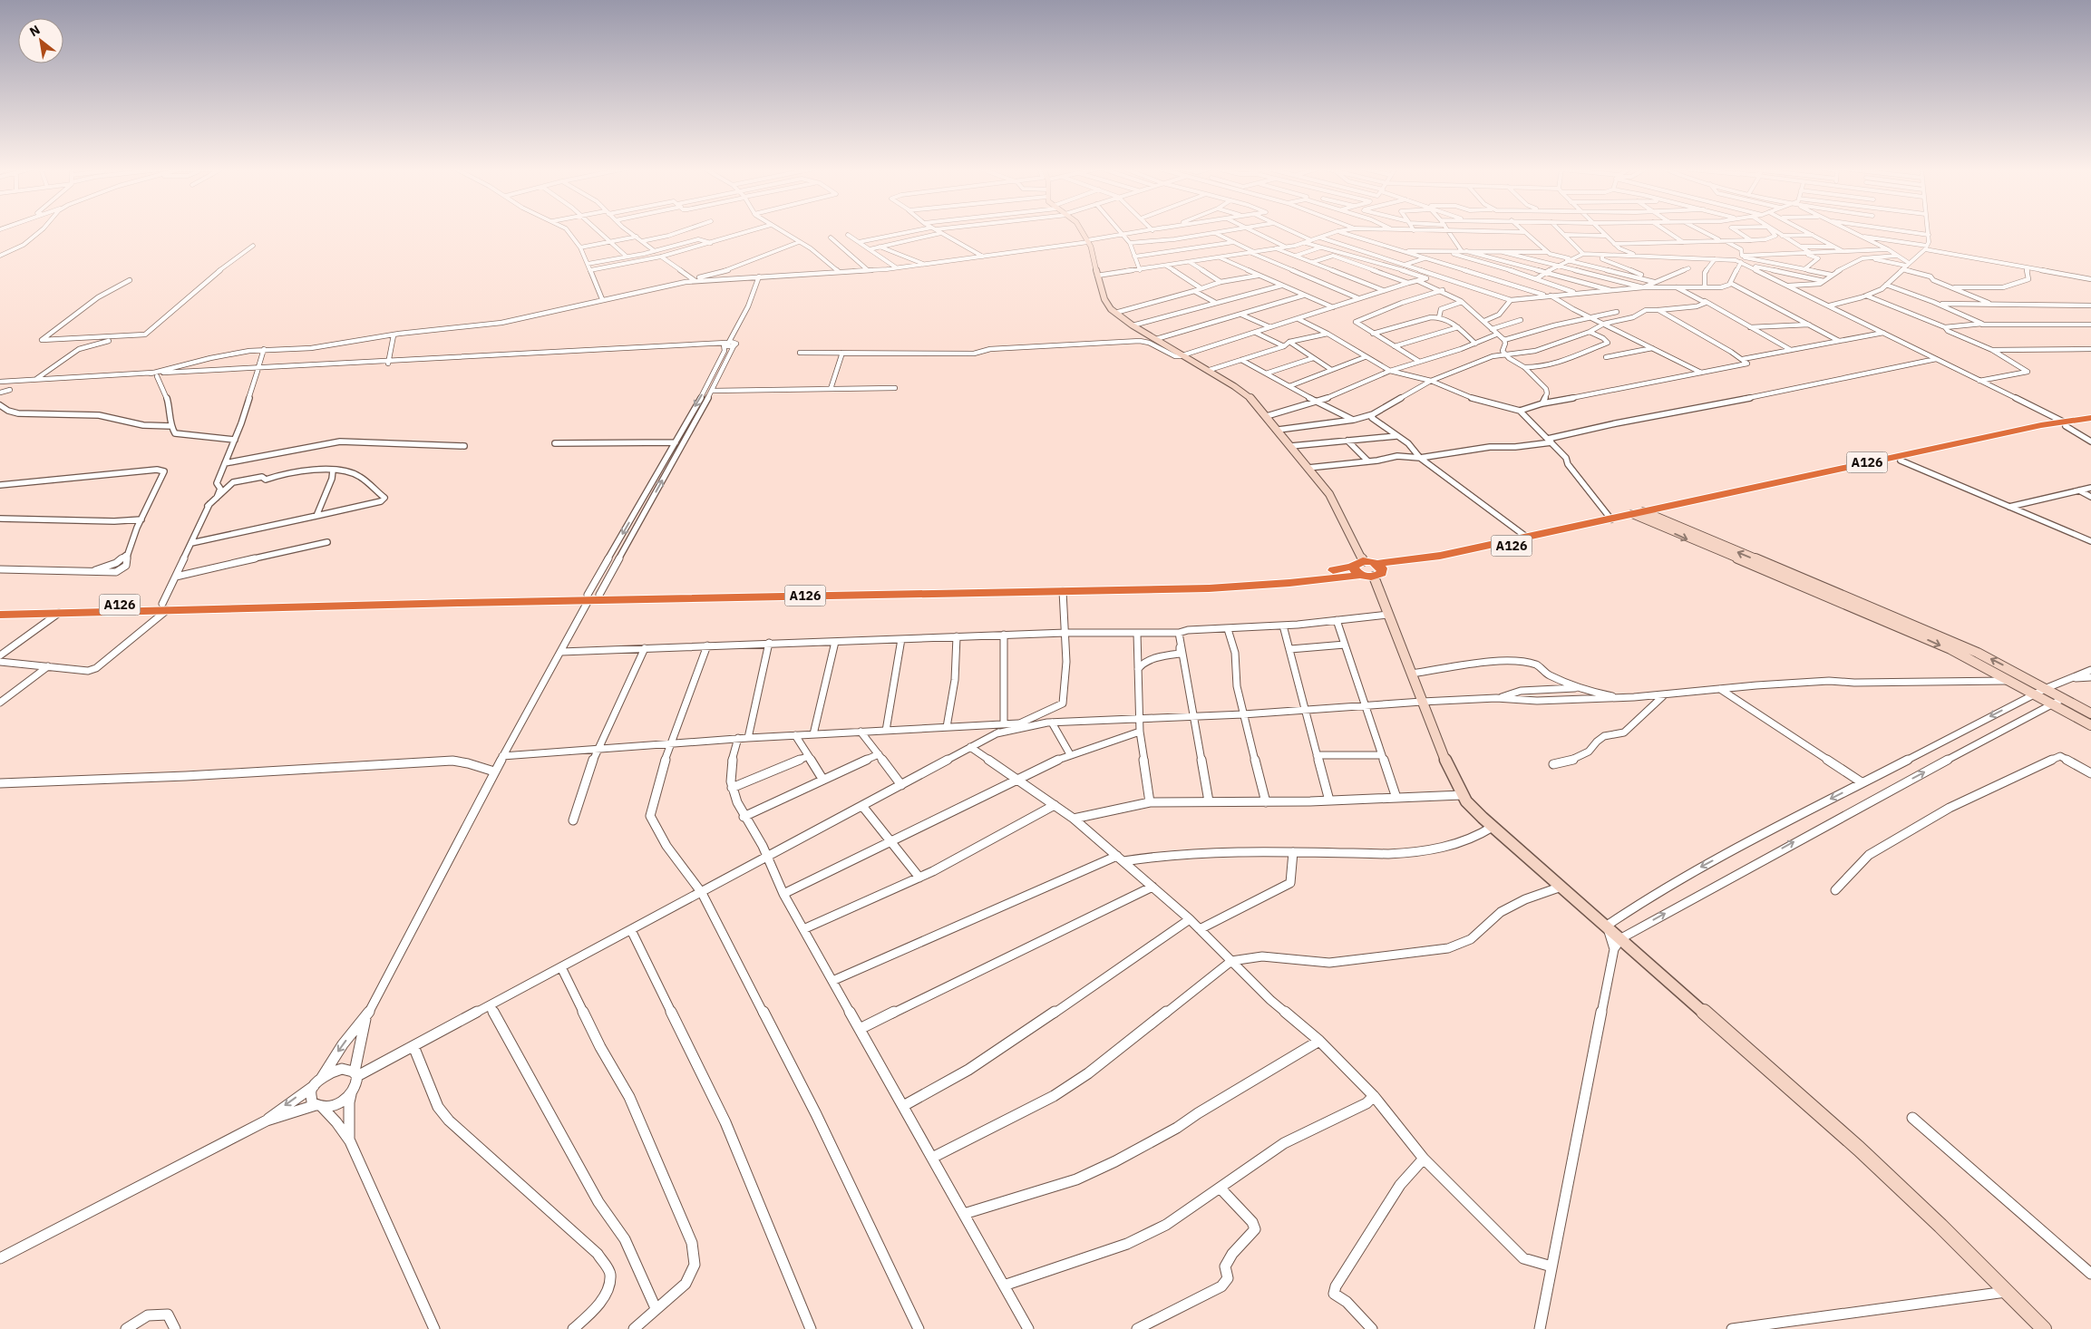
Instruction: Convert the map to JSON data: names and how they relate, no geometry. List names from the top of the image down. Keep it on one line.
{"streets":{"highway":["A126"]},"north":"top left"}
